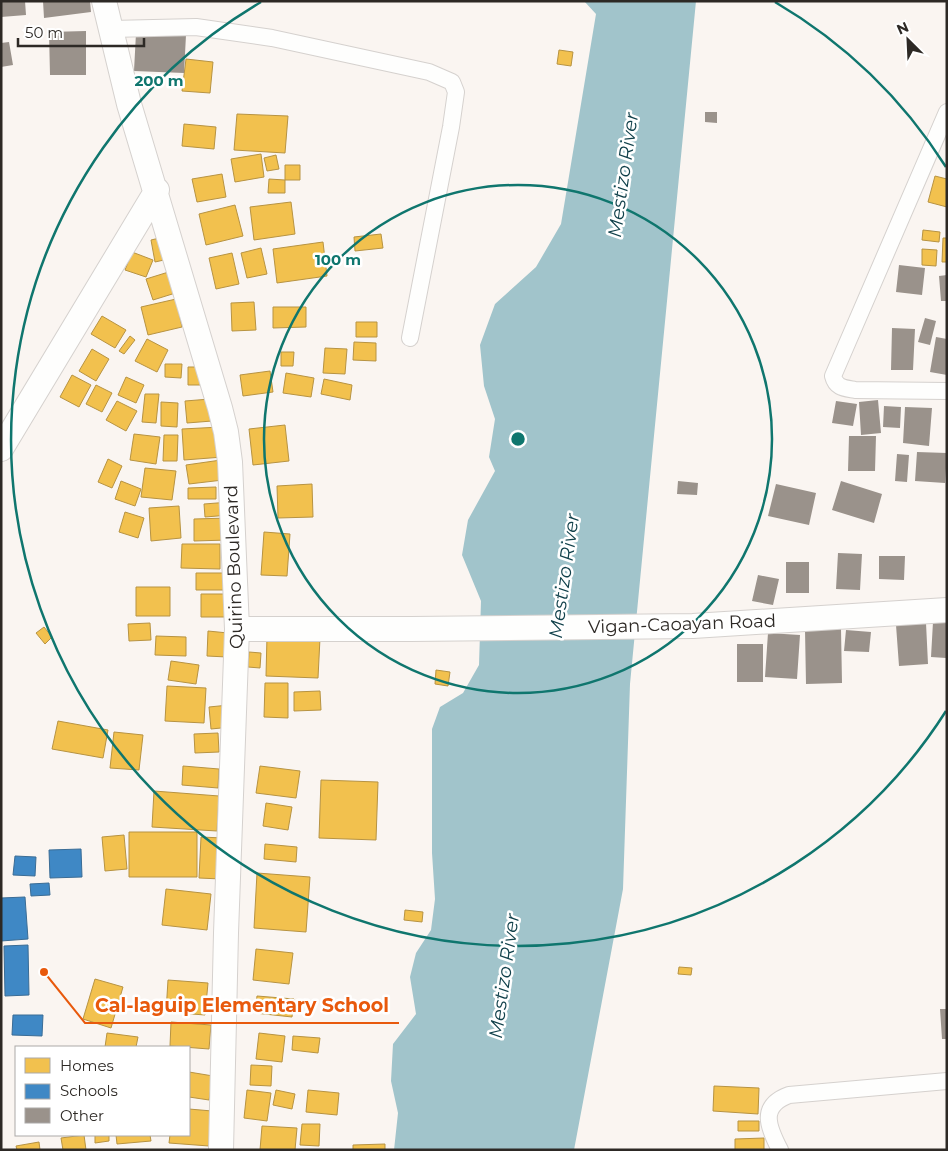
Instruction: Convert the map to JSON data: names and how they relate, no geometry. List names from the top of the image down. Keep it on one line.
{"streets":{"main road":["Quirino Boulevard","Vigan-Caoayan Road"]},"crossings":[["Quirino Boulevard","Vigan-Caoayan Road"]],"water":["Mestizo River"],"places":["Cal-laguip Elementary School"],"legend":["Homes","Schools","Other"],"scale_bar":"50 m","north":"top left","rings":["200 m","100 m"]}
